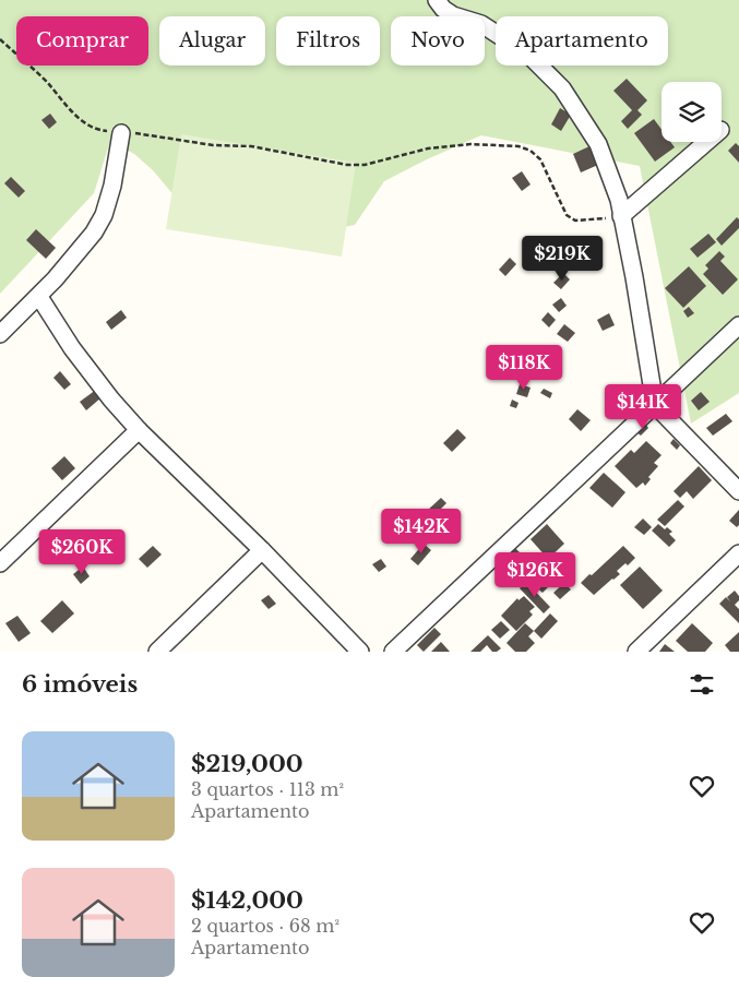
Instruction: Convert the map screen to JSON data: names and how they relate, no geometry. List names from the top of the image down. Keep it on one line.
{"page":{"chip":["Comprar","Alugar","Filtros","Novo","Apartamento"],"price":["$219K","$118K","$141K","$142K","$260K","$126K"],"heading":"6 imóveis","list":[{"name":"$219,000","note":"3 quartos · 113 m² · Apartamento"},{"name":"$142,000","note":"2 quartos · 68 m² · Apartamento"}]}}
